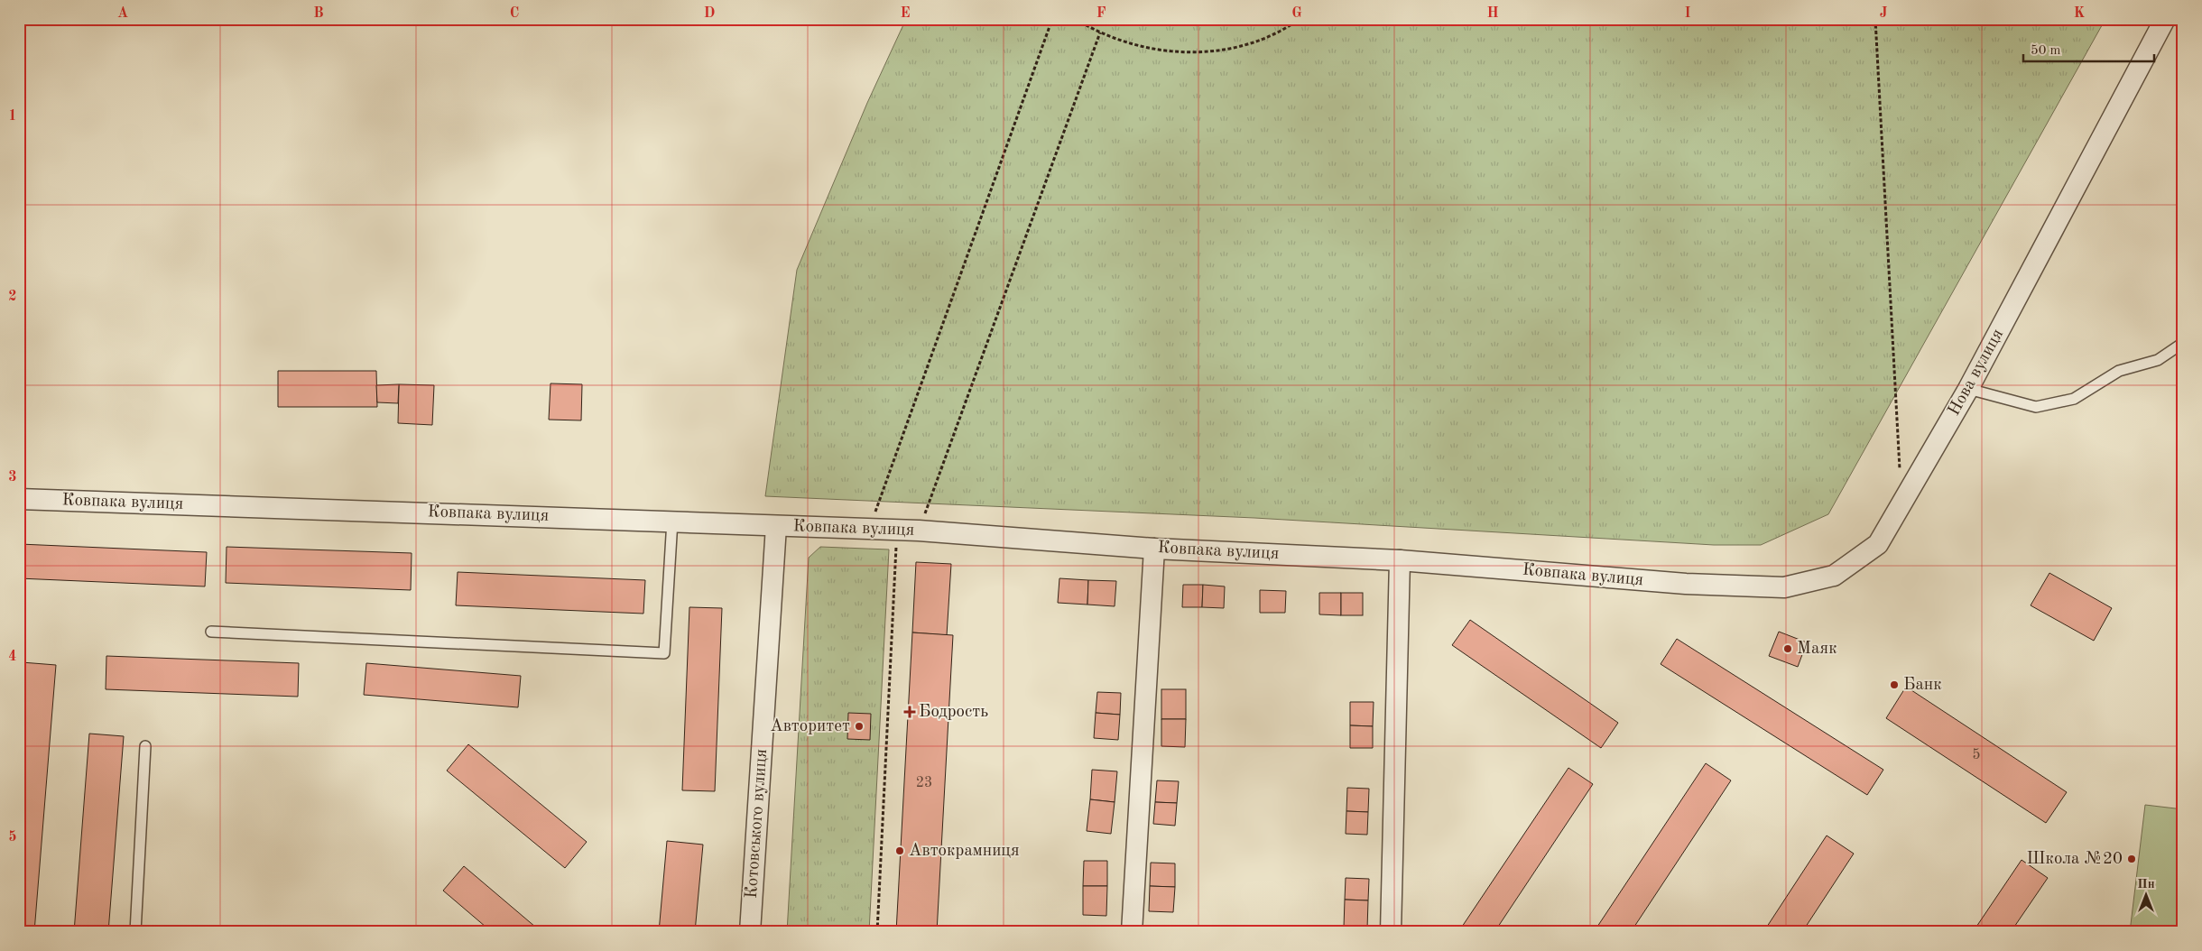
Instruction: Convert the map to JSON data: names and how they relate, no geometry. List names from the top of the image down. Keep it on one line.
{"streets":{"street":["Нова вулиця","Ковпака вулиця","Котовського вулиця"]},"crossings":[["Нова вулиця","Ковпака вулиця"],["Ковпака вулиця","Котовського вулиця"]],"places":{"other":["Маяк","Банк","Авторитет","Автокрамниця","Школа №20"],"health":["Бодрость"]},"house_numbers":["5","23"],"scale_bar":"50 m","north":"top","grid":{"columns":["A","B","C","D","E","F","G","H","I","J","K"],"rows":["1","2","3","4","5"]}}
